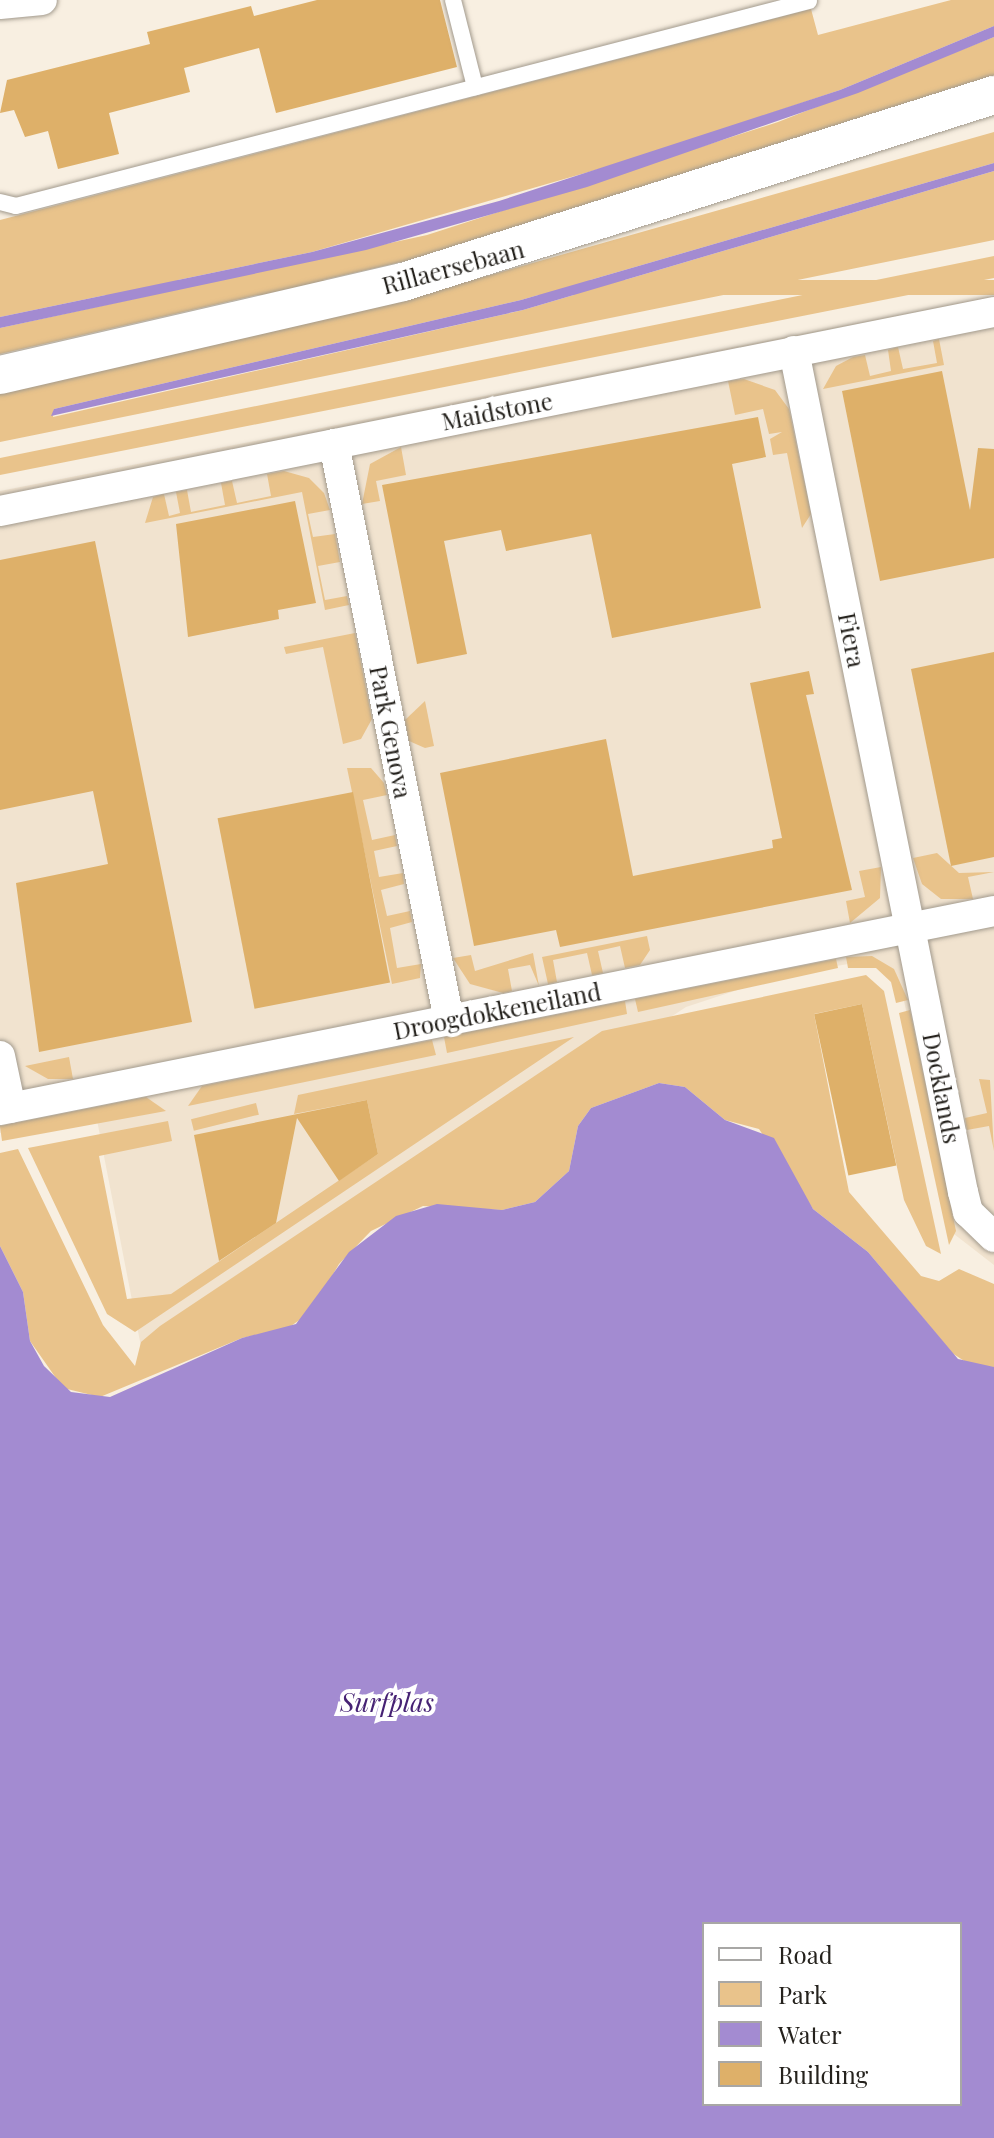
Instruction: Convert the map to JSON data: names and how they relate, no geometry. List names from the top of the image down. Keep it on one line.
{"streets":{"street":["Rillaersebaan","Maidstone","Fiera","Park Genova","Droogdokkeneiland","Docklands"]},"crossings":[["Maidstone","Fiera"],["Maidstone","Park Genova"],["Fiera","Droogdokkeneiland"],["Fiera","Docklands"],["Park Genova","Droogdokkeneiland"],["Droogdokkeneiland","Docklands"]],"water":["Surfplas"],"legend":["Road","Park","Water","Building"]}
